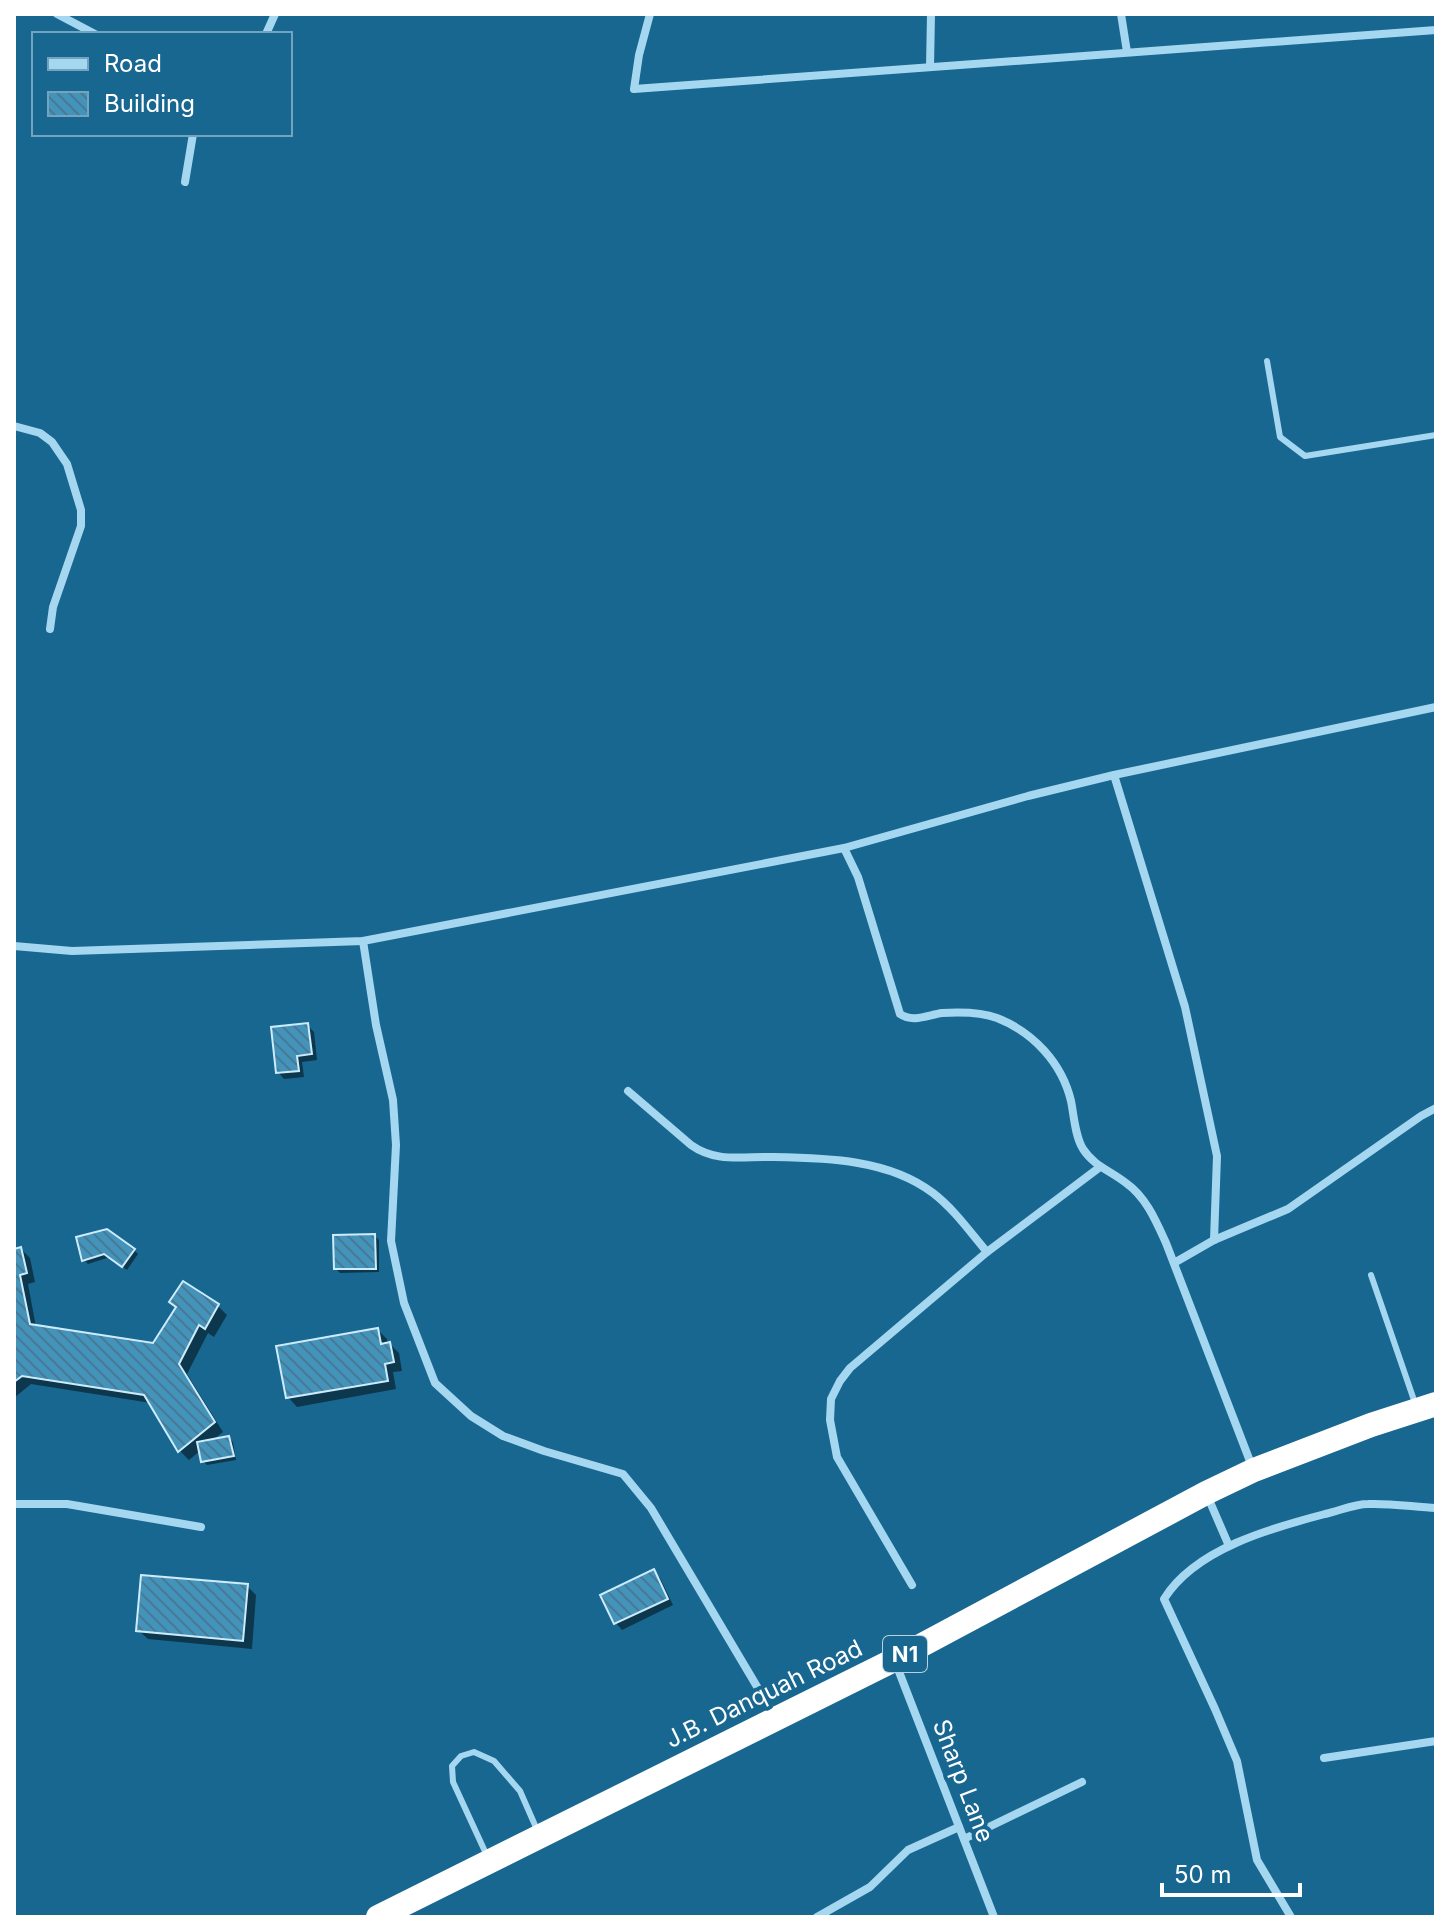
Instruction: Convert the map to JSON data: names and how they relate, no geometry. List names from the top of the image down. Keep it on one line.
{"streets":{"highway":["N1","J.B. Danquah Road"],"street":["Sharp Lane"]},"crossings":[["J.B. Danquah Road","Sharp Lane"]],"legend":["Road","Building"],"scale_bar":"50 m"}
